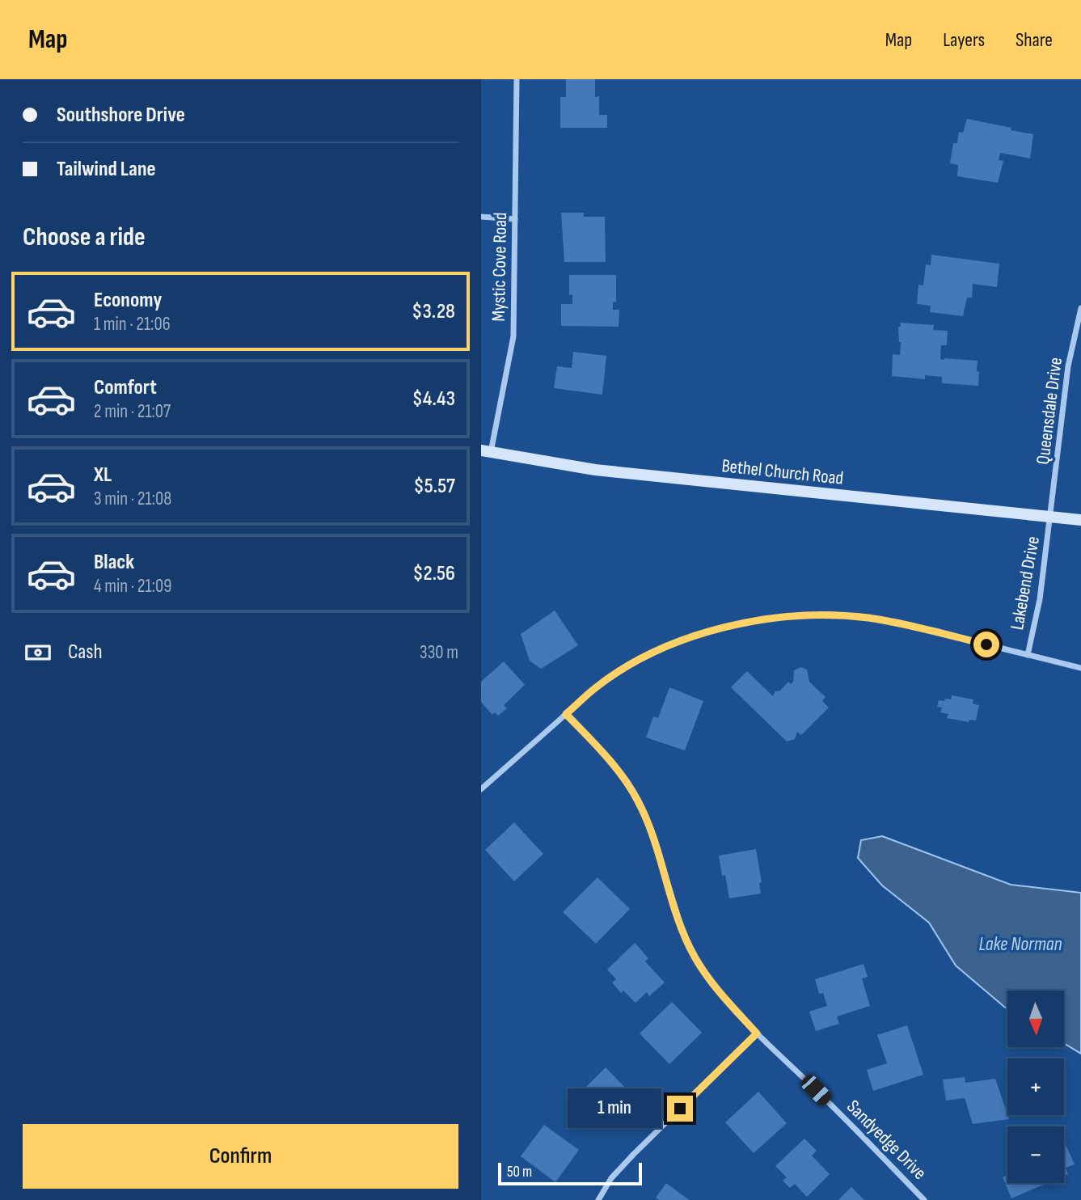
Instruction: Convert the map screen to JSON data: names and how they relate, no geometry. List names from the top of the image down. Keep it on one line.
{"streets":{"street":["Mystic Cove Road","Queensdale Drive","Bethel Church Road","Lakebend Drive","Sandyedge Drive"]},"crossings":[["Mystic Cove Road","Bethel Church Road"],["Queensdale Drive","Bethel Church Road"],["Queensdale Drive","Lakebend Drive"],["Bethel Church Road","Lakebend Drive"]],"water":["Lake Norman"],"scale_bar":"50 m","north":"bottom","page":{"header":"Map","nav":["Map","Layers","Share"],"banner":["Southshore Drive","Tailwind Lane"],"heading":"Choose a ride","list":[{"name":"Economy","note":"1 min · 21:06","value":"$3.28"},{"name":"Comfort","note":"2 min · 21:07","value":"$4.43"},{"name":"XL","note":"3 min · 21:08","value":"$5.57"},{"name":"Black","note":"4 min · 21:09","value":"$2.56"}],"pay":["Cash","330 m"],"map_buttons":["+","−"],"bubble":"1 min","buttons":"Confirm","scale":"50 m"}}
